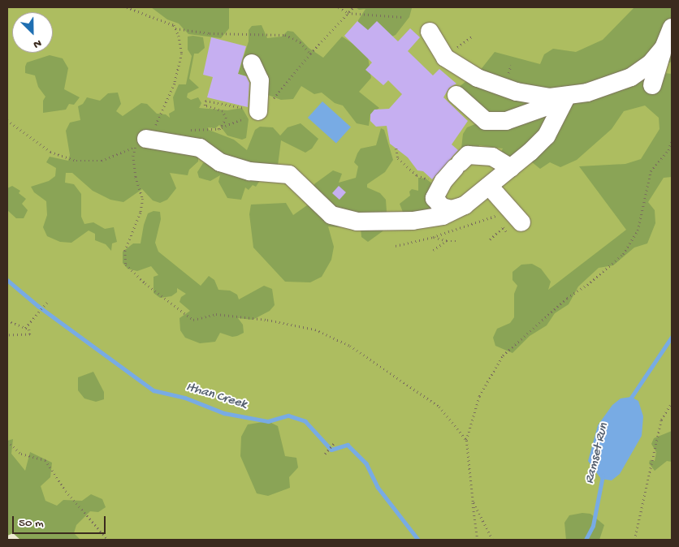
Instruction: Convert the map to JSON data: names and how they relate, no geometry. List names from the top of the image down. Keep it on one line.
{"water":["Ithan Creek","Ramset Run"],"scale_bar":"50 m","north":"bottom right"}
